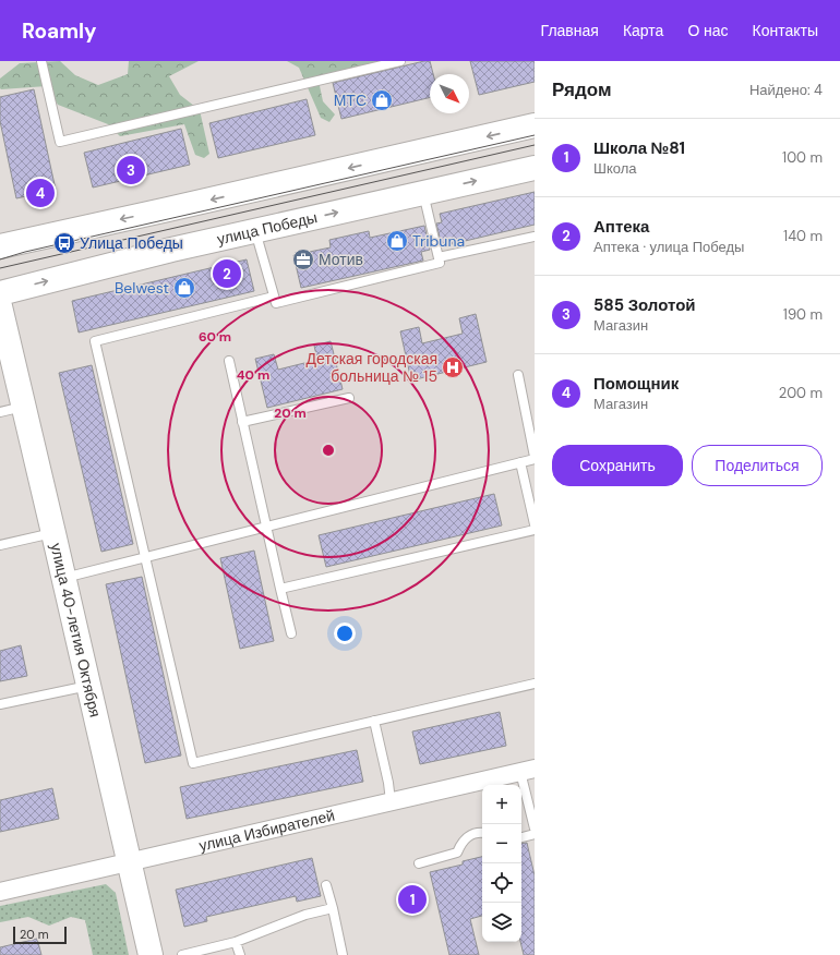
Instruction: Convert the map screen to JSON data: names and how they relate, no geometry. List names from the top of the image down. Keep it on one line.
{"streets":{"main road":["улица Победы","улица 40-летия Октября"],"street":["улица Избирателей"]},"crossings":[["улица 40-летия Октября","улица Избирателей"]],"places":{"shop":["МТС","Tribuna","Belwest"],"bus stop":["Улица Победы"],"office":["Мотив"],"hospital":["Детская городская больница № 15"]},"scale_bar":"20 m","north":"bottom right","page":{"header":"Roamly","nav":["Главная","Карта","О нас","Контакты"],"heading":["Рядом","Найдено: 4"],"list":[{"mark":"1","name":"Школа №81","note":"Школа","value":"100 m"},{"mark":"2","name":"Аптека","note":"Аптека · улица Победы","value":"140 m"},{"mark":"3","name":"585 Золотой","note":"Магазин","value":"190 m"},{"mark":"4","name":"Помощник","note":"Магазин","value":"200 m"}],"pins":["3","4","2","1"],"buttons":["Сохранить","Поделиться"],"map_buttons":["+","−"],"scale":"20 m"},"rings":["60 m","40 m","20 m"]}
